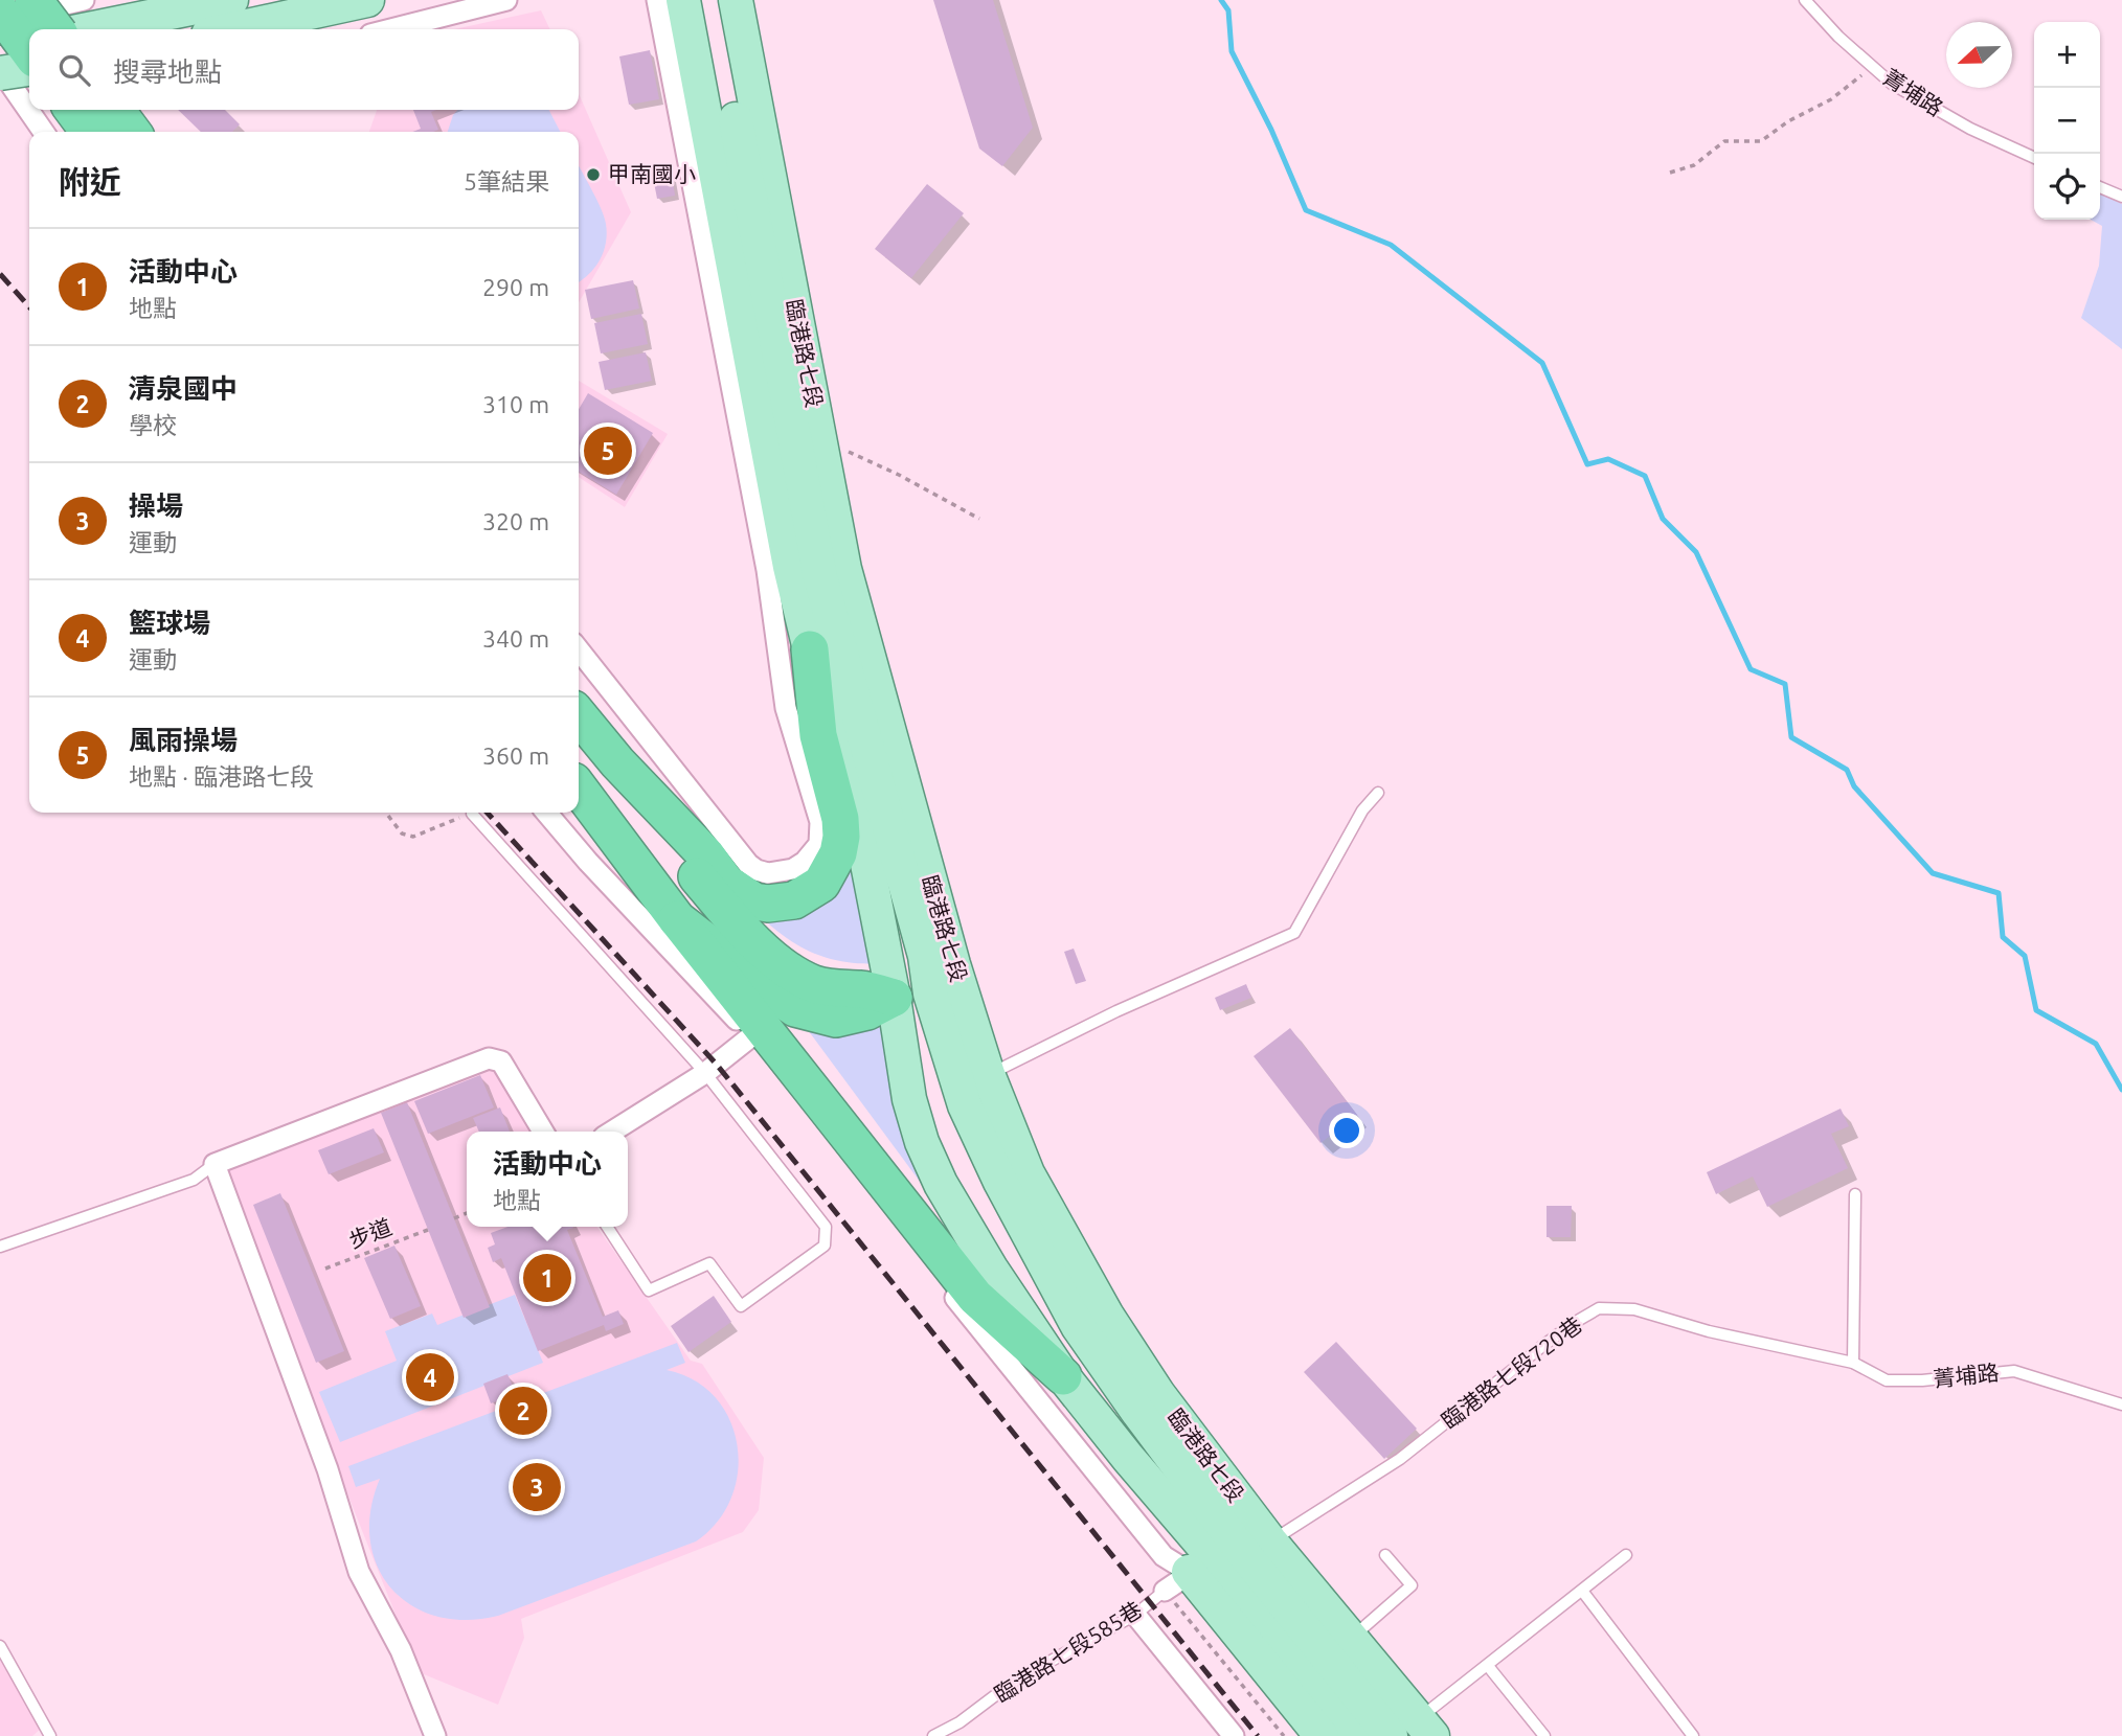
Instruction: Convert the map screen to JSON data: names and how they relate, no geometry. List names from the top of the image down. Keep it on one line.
{"streets":{"main road":["臨港路七段"],"lane":["菁埔路","臨港路七段720巷","臨港路七段585巷"],"path":["步道"]},"crossings":[["菁埔路","臨港路七段720巷"],["臨港路七段","臨港路七段720巷"],["臨港路七段","臨港路七段585巷"],["臨港路七段720巷","臨港路七段585巷"]],"places":["甲南國小"],"north":"left","page":{"map_buttons":["+","−"],"search":"搜尋地點","heading":["附近","5筆結果"],"list":[{"mark":"1","name":"活動中心","note":"地點","value":"290 m"},{"mark":"2","name":"清泉國中","note":"學校","value":"310 m"},{"mark":"3","name":"操場","note":"運動","value":"320 m"},{"mark":"4","name":"籃球場","note":"運動","value":"340 m"},{"mark":"5","name":"風雨操場","note":"地點 · 臨港路七段","value":"360 m"}],"pins":["5","1","4","2","3"],"popup":["活動中心","地點"]}}
